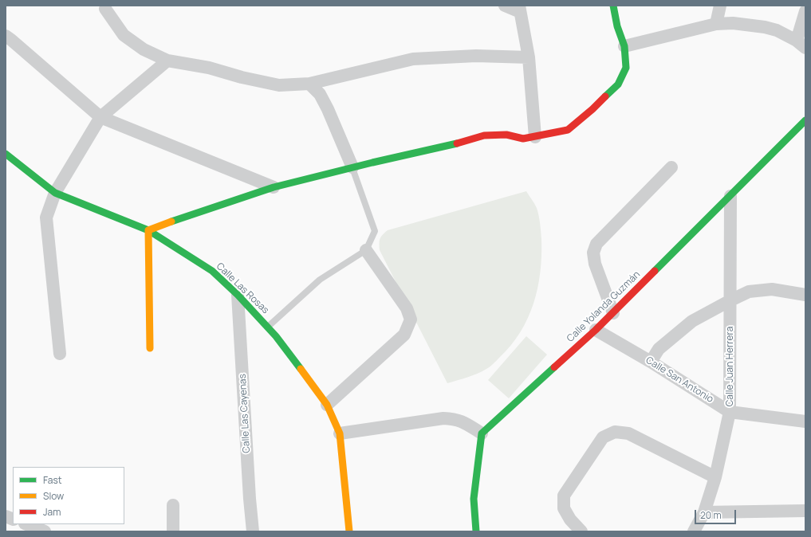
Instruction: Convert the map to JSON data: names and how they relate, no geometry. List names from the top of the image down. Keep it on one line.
{"streets":{"street":["Calle Las Rosas","Calle Yolanda Guzmán","Calle Juan Herrera","Calle San Antonio","Calle Las Cayenas"]},"crossings":[["Calle Las Rosas","Calle Las Cayenas"],["Calle Yolanda Guzmán","Calle Juan Herrera"],["Calle Yolanda Guzmán","Calle San Antonio"],["Calle Juan Herrera","Calle San Antonio"]],"legend":["Fast","Slow","Jam"],"scale_bar":"20 m"}
